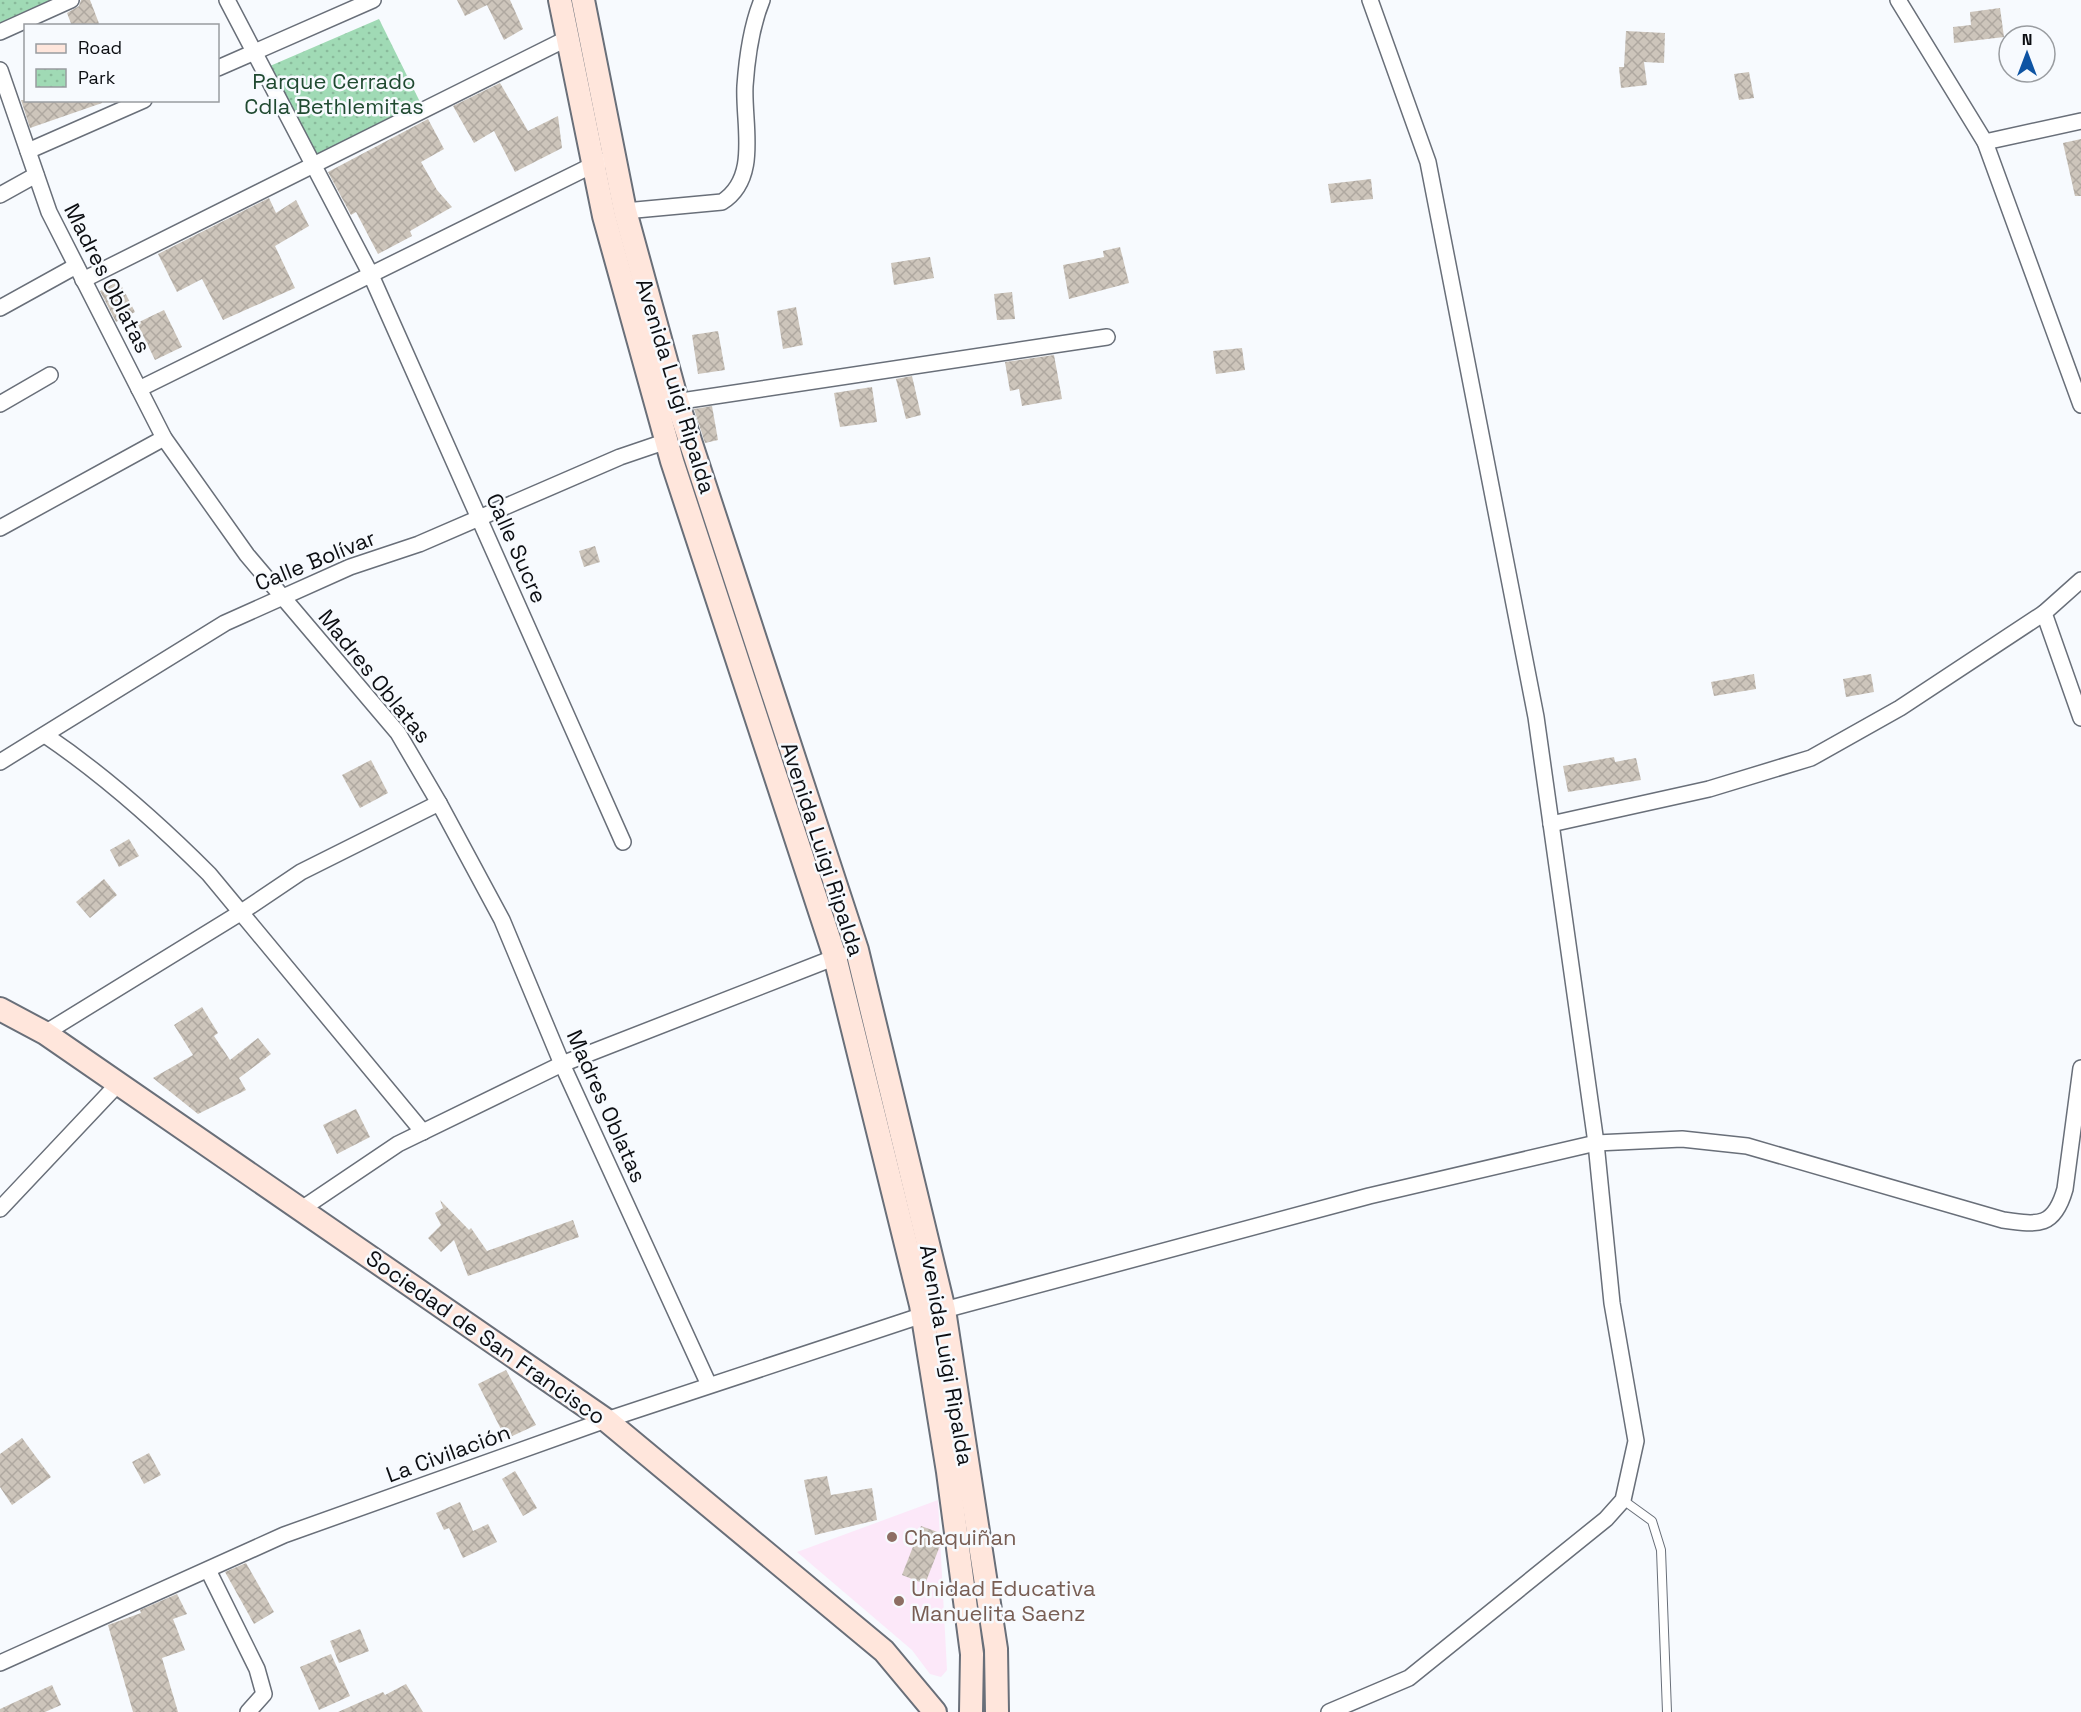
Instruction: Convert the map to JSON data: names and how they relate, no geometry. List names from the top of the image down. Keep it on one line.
{"streets":{"street":["Madres Oblatas","Avenida Luigi Ripalda","Calle Sucre","Calle Bolívar","Sociedad de San Francisco","La Civilación"]},"crossings":[["Madres Oblatas","Calle Bolívar"],["Madres Oblatas","La Civilación"],["Avenida Luigi Ripalda","Calle Bolívar"],["Avenida Luigi Ripalda","La Civilación"],["Calle Sucre","Calle Bolívar"],["Sociedad de San Francisco","La Civilación"]],"parks":["Parque Cerrado Cdla Bethlemitas"],"places":["Chaquiñan","Unidad Educativa Manuelita Saenz"],"legend":["Road","Park"],"north":"top"}
